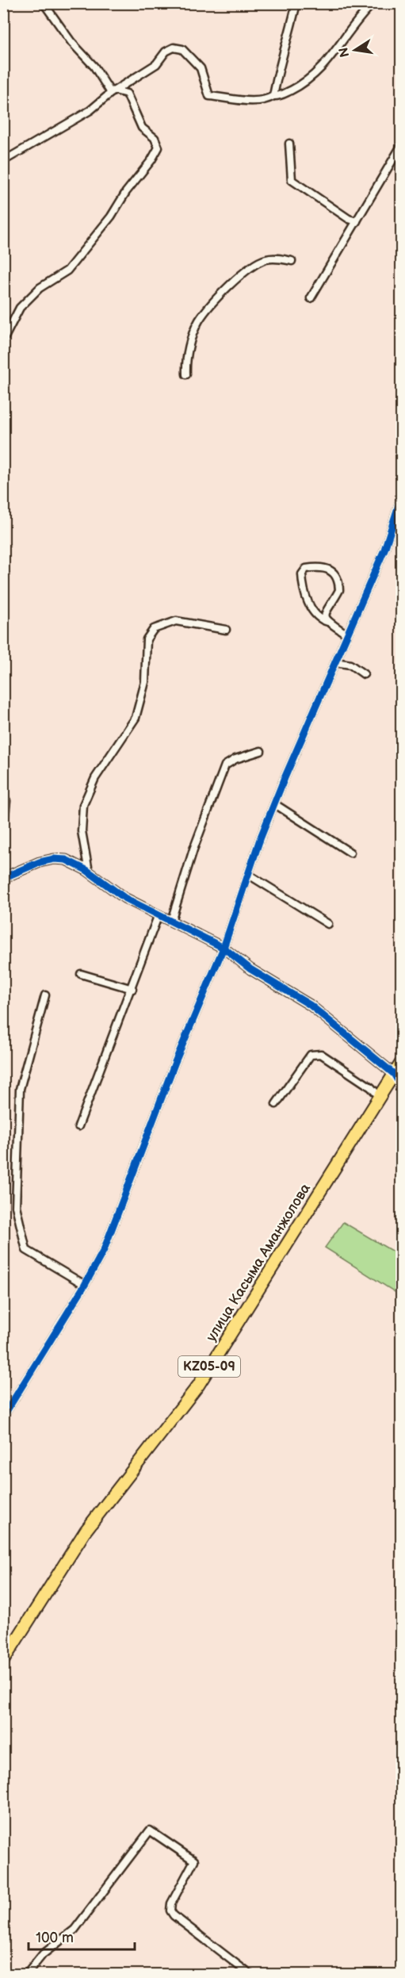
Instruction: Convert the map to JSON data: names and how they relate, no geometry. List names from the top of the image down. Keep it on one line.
{"streets":{"main road":["улица Касыма Аманжолова","KZ05-09"]},"scale_bar":"100 m","north":"left"}
